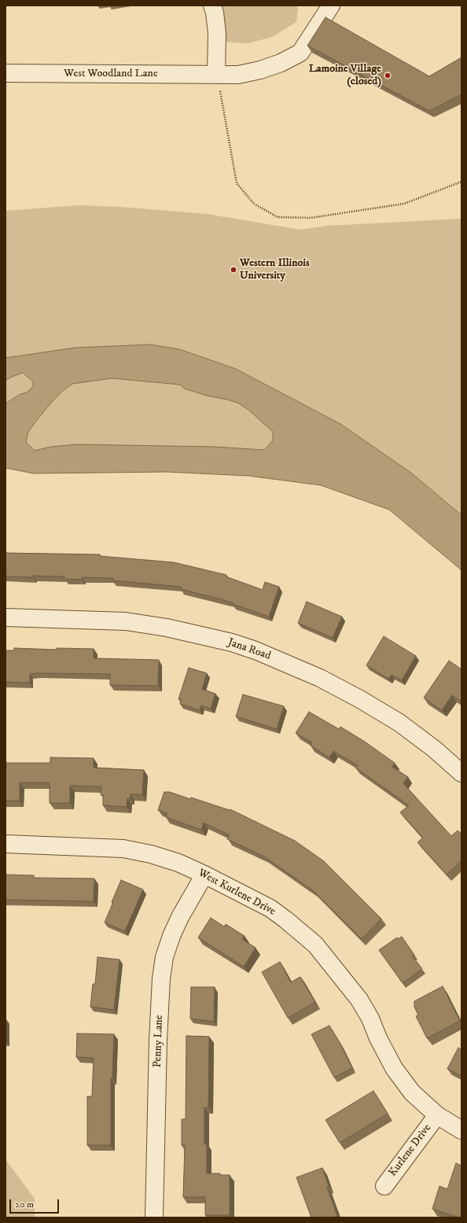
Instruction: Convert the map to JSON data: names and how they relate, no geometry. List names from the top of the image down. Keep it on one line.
{"streets":{"street":["West Woodland Lane","Jana Road","West Kurlene Drive","Penny Lane","Kurlene Drive"]},"crossings":[["West Kurlene Drive","Penny Lane"],["West Kurlene Drive","Kurlene Drive"]],"places":["Lamoine Village (closed)","Western Illinois University"],"scale_bar":"20 m"}
